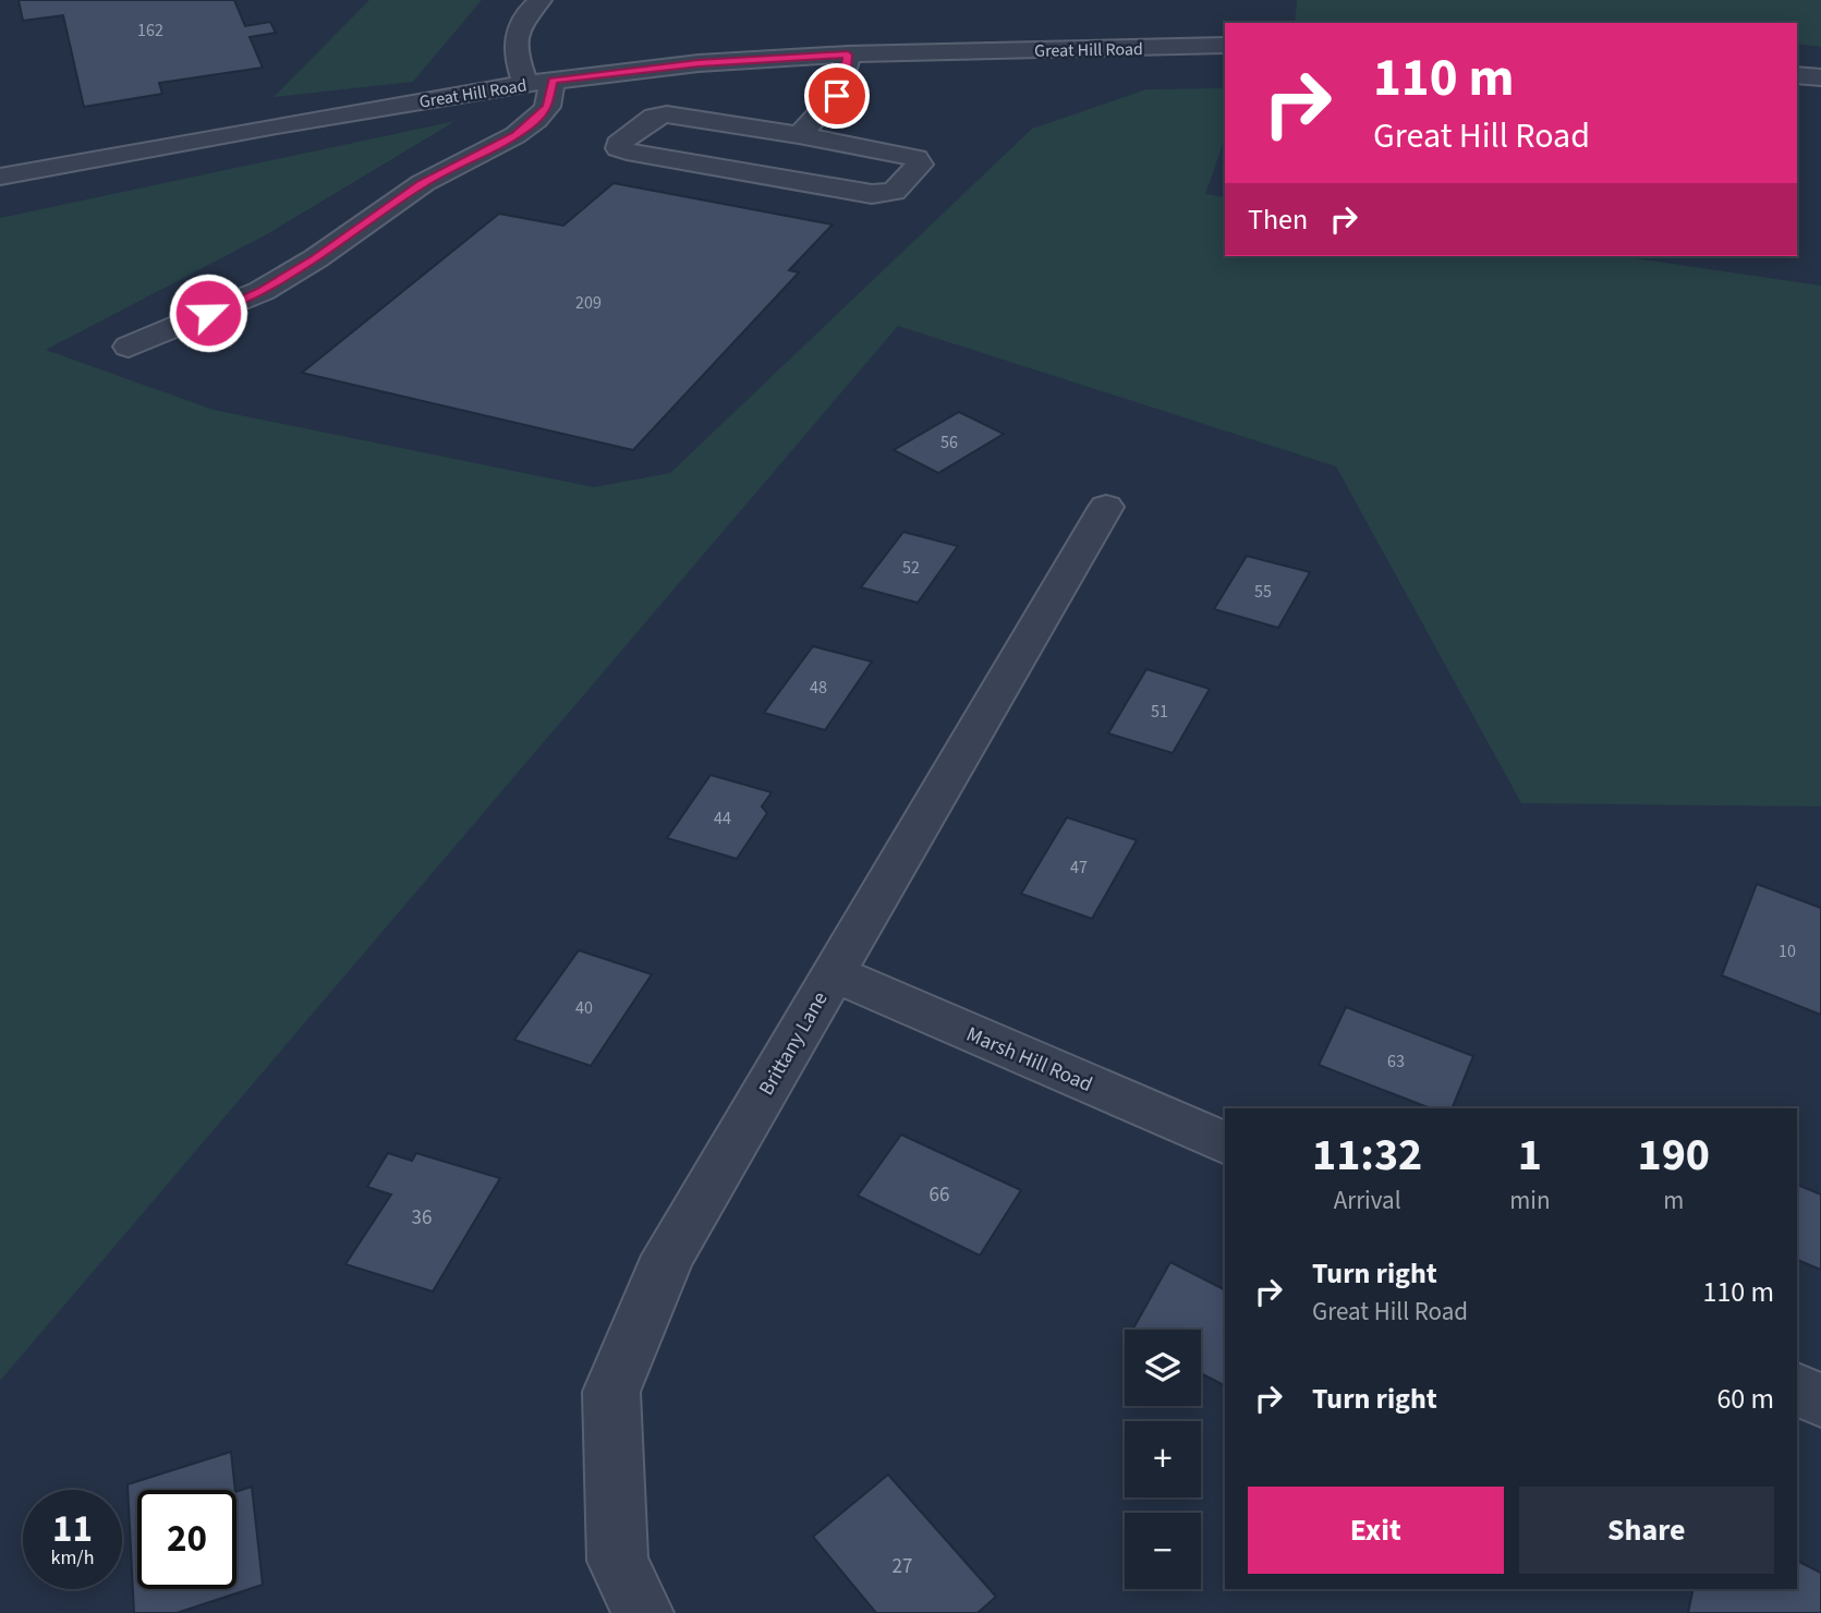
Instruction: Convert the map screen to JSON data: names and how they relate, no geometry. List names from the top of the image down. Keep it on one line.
{"streets":{"street":["Great Hill Road","Brittany Lane","Marsh Hill Road"]},"crossings":[["Brittany Lane","Marsh Hill Road"]],"house_numbers":["162","209","56","52","55","48","51","44","47","10","40","63","66","36","27"],"page":{"turn":["110 m","Great Hill Road"],"then":"Then","eta":["11:32","Arrival","1","min","190","m"],"list":[{"name":"Turn right","note":"Great Hill Road","value":"110 m"},{"name":"Turn right","value":"60 m"}],"map_buttons":["+","−"],"buttons":["Exit","Share"],"speed":"11 km/h","limit":"20"}}
